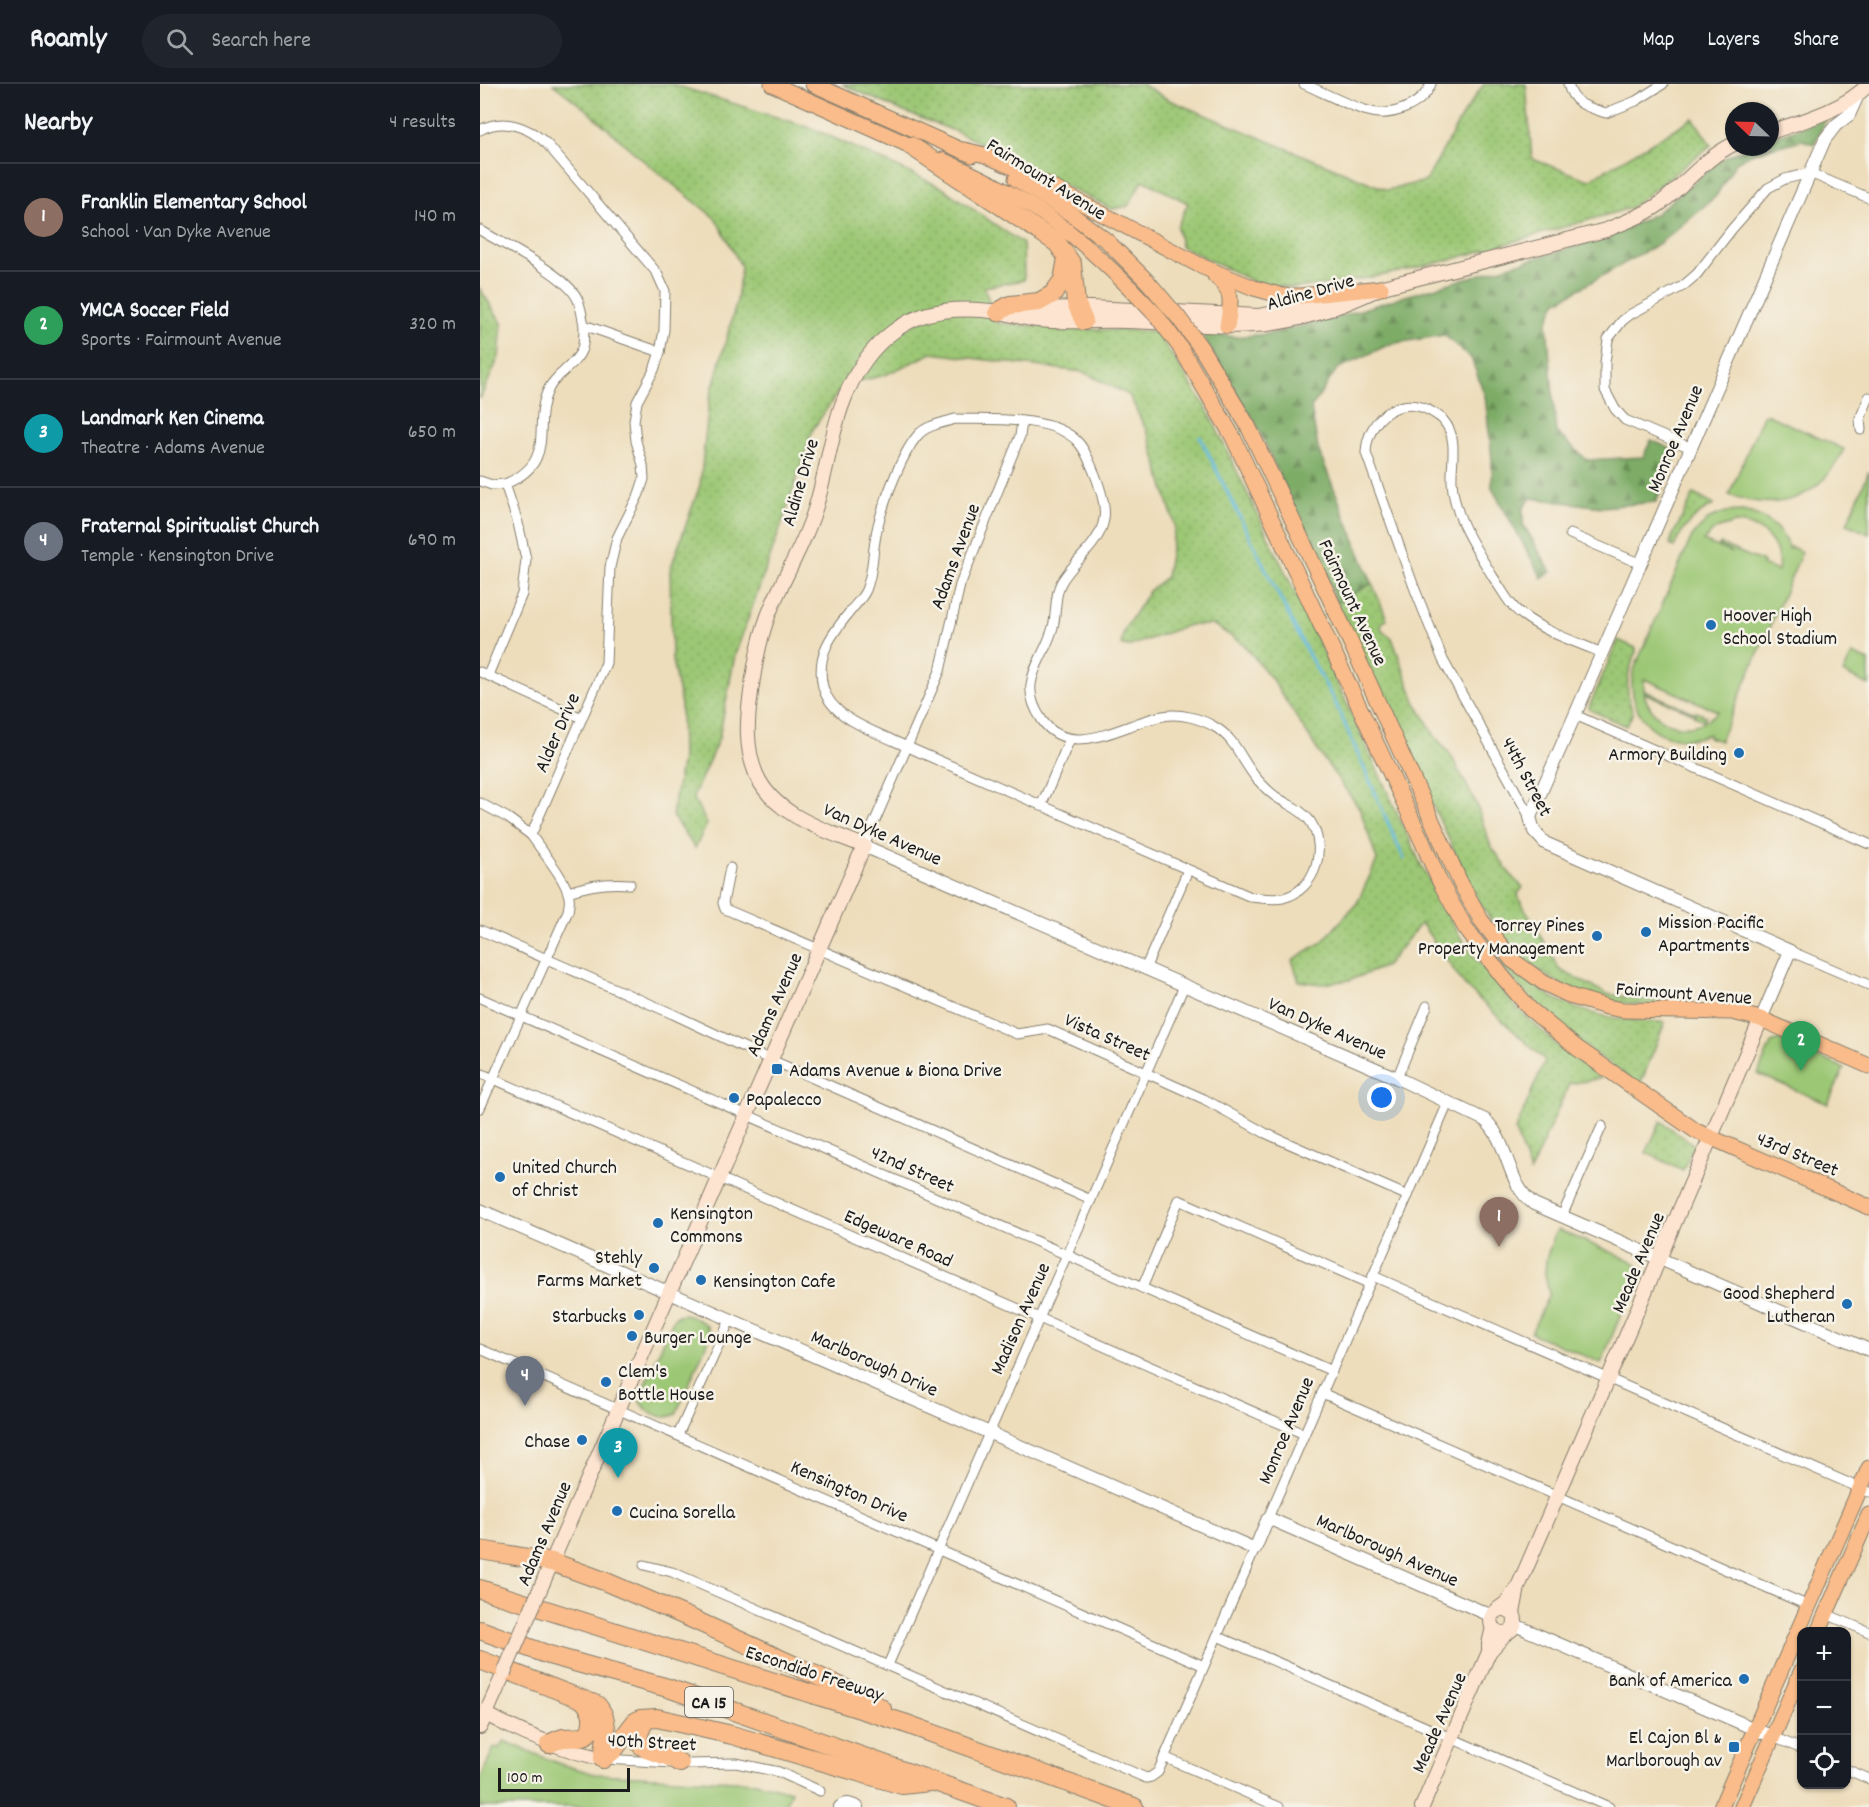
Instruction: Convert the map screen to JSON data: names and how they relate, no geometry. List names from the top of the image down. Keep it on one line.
{"streets":{"highway":["Escondido Freeway","CA 15"],"main road":["Fairmount Avenue","Aldine Drive","Monroe Avenue","Adams Avenue","Van Dyke Avenue","43rd Street","Meade Avenue","40th Street"],"street":["Alder Drive","44th Street","Vista Street","42nd Street","Edgeware Road","Madison Avenue","Marlborough Drive","Kensington Drive","Marlborough Avenue"]},"crossings":[["Fairmount Avenue","43rd Street"],["Fairmount Avenue","Meade Avenue"],["Aldine Drive","Van Dyke Avenue"],["Monroe Avenue","44th Street"],["Monroe Avenue","Van Dyke Avenue"],["Monroe Avenue","Vista Street"],["Monroe Avenue","42nd Street"],["Monroe Avenue","Edgeware Road"],["Monroe Avenue","Madison Avenue"],["Monroe Avenue","Marlborough Drive"],["Monroe Avenue","Kensington Drive"],["Monroe Avenue","Marlborough Avenue"],["Adams Avenue","Van Dyke Avenue"],["Adams Avenue","Vista Street"],["Adams Avenue","42nd Street"],["Adams Avenue","Edgeware Road"],["Adams Avenue","Marlborough Drive"],["Adams Avenue","Kensington Drive"],["Adams Avenue","40th Street"],["44th Street","Meade Avenue"],["Van Dyke Avenue","Meade Avenue"],["Van Dyke Avenue","Madison Avenue"],["Vista Street","Madison Avenue"],["43rd Street","Meade Avenue"],["42nd Street","Madison Avenue"],["Edgeware Road","Madison Avenue"],["Meade Avenue","Marlborough Avenue"],["Madison Avenue","Marlborough Drive"],["Madison Avenue","Kensington Drive"]],"places":{"other":["Hoover High School Stadium","Armory Building","Mission Pacific Apartments","Torrey Pines Property Management","Papalecco","United Church of Christ","Kensington Commons","Stehly Farms Market","Kensington Cafe","Good Shepherd Lutheran","Starbucks","Burger Lounge","Clem's Bottle House","Chase","Cucina Sorella","Bank of America"],"transit":["Adams Avenue & Biona Drive","El Cajon Bl & Marlborough av"]},"scale_bar":"100 m","north":"top left","page":{"header":"Roamly","search":"Search here","nav":["Map","Layers","Share"],"heading":["Nearby","4 results"],"list":[{"mark":"1","name":"Franklin Elementary School","note":"School · Van Dyke Avenue","value":"140 m"},{"mark":"2","name":"YMCA Soccer Field","note":"Sports · Fairmount Avenue","value":"320 m"},{"mark":"3","name":"Landmark Ken Cinema","note":"Theatre · Adams Avenue","value":"650 m"},{"mark":"4","name":"Fraternal Spiritualist Church","note":"Temple · Kensington Drive","value":"690 m"}],"pins":["2","1","4","3"],"map_buttons":["+","−"],"scale":"100 m"}}
